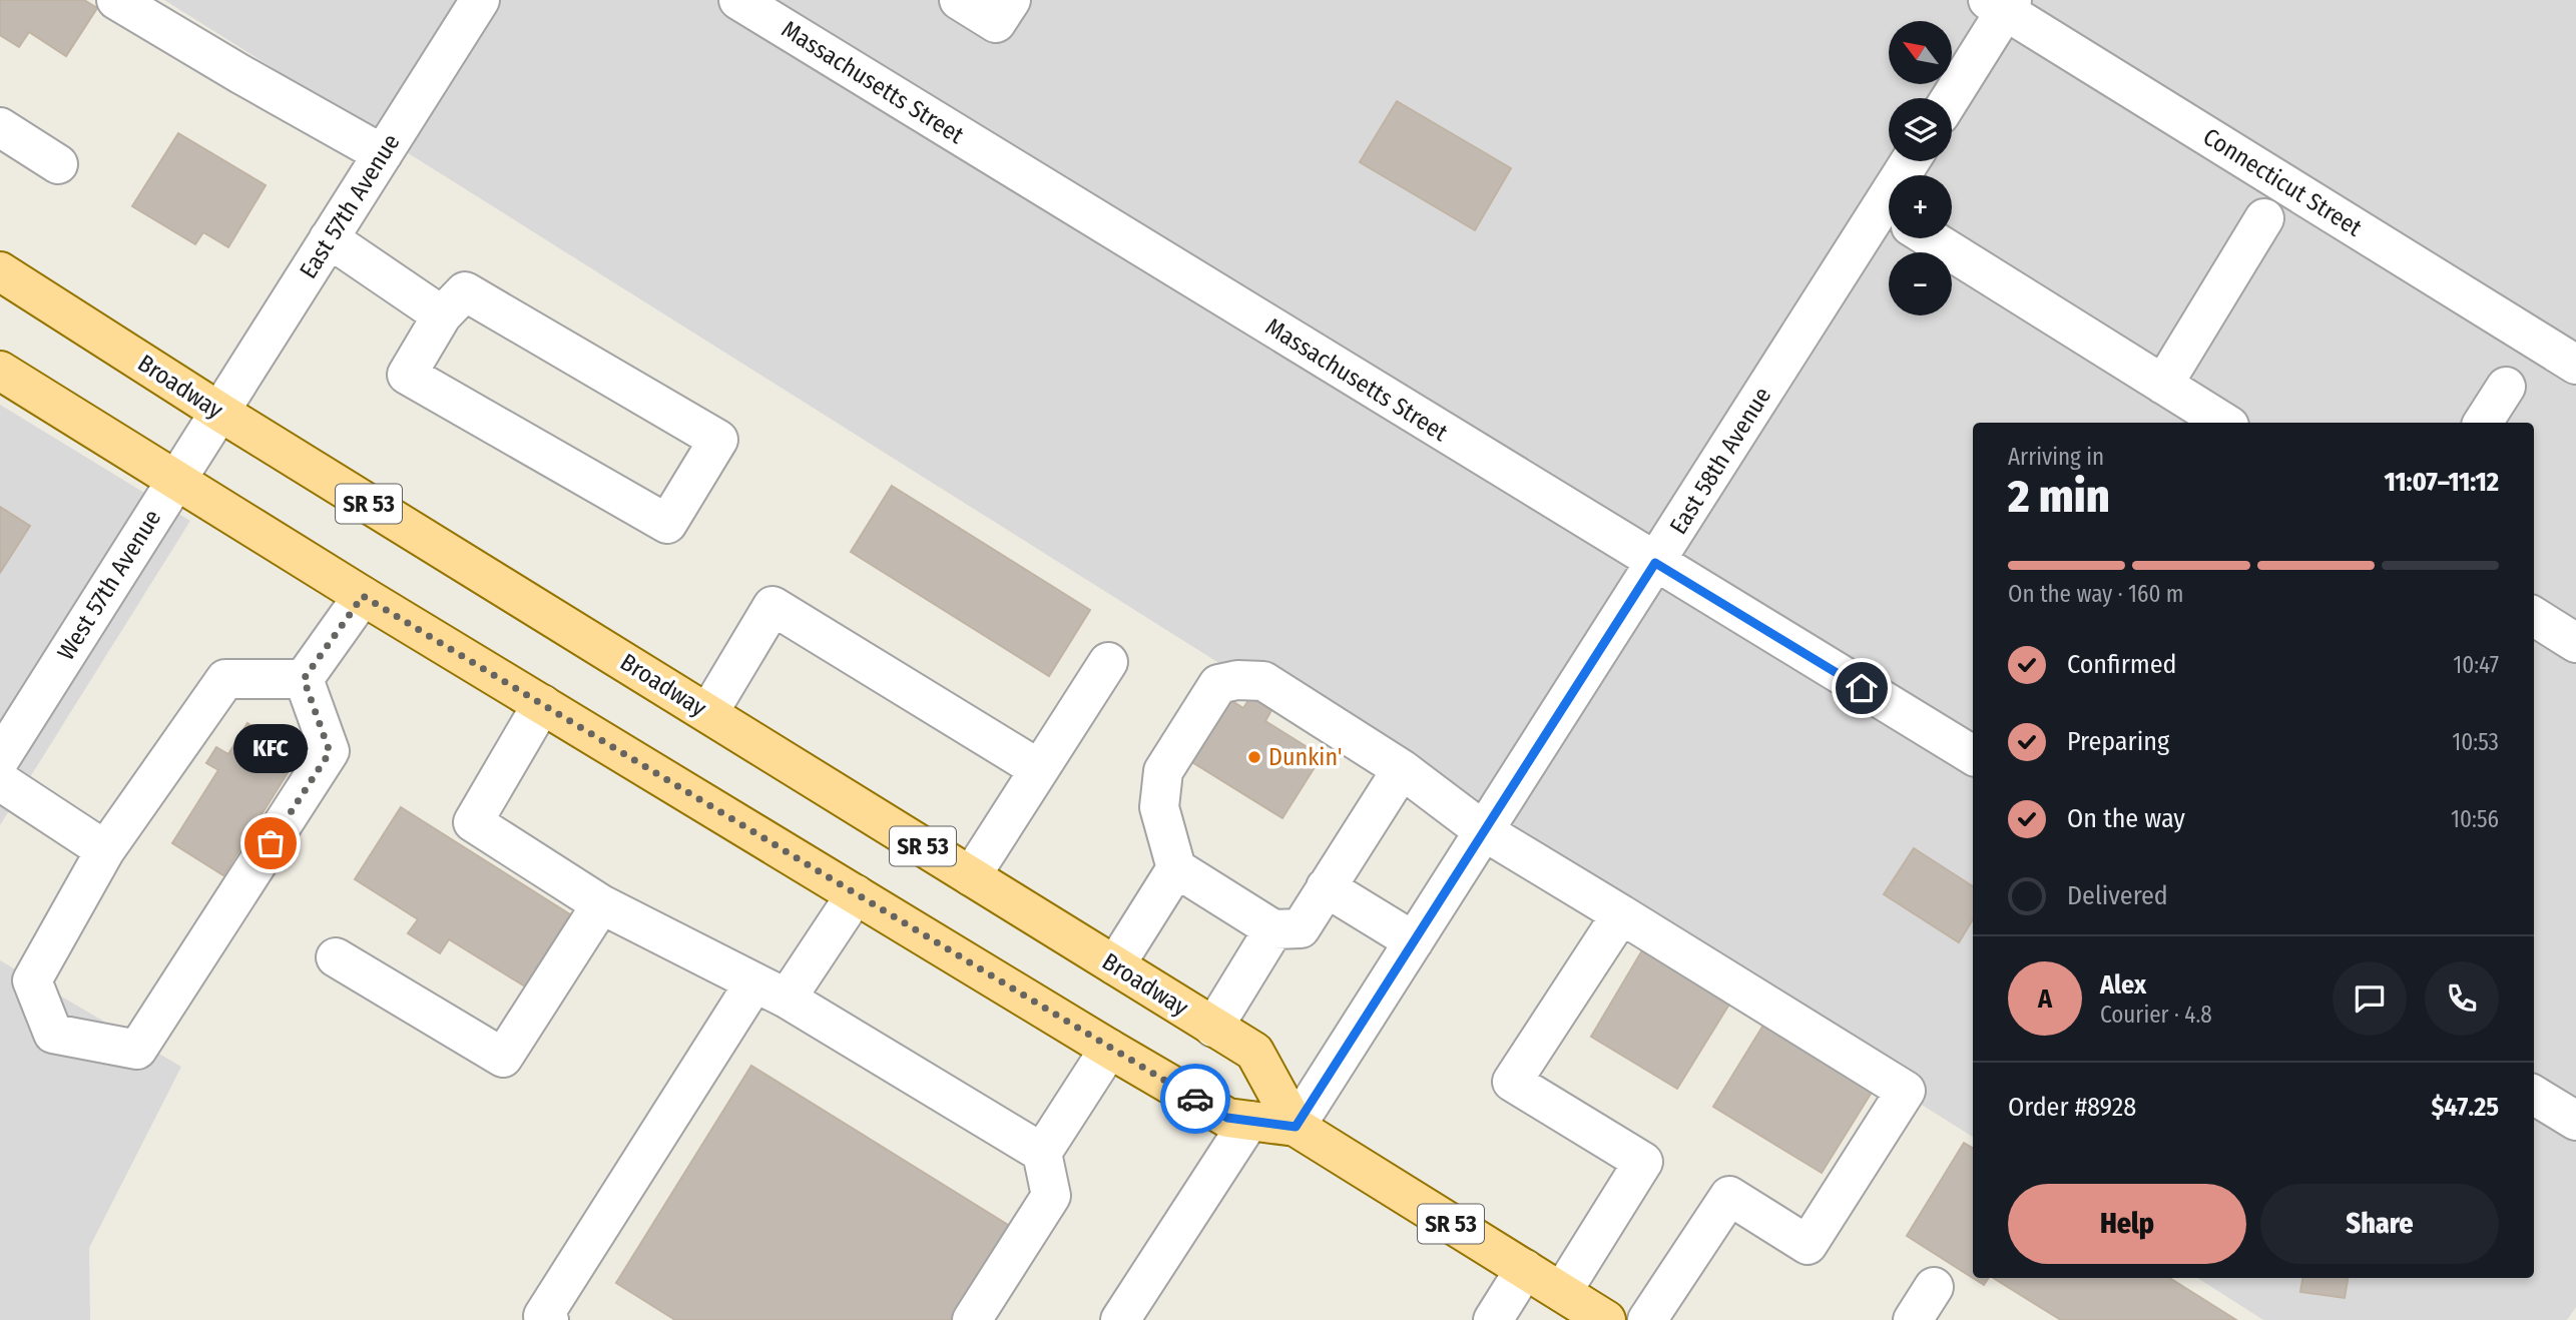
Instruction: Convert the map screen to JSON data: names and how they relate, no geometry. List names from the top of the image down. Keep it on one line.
{"streets":{"main road":["Broadway","SR 53"],"street":["Massachusetts Street","Connecticut Street","East 57th Avenue","East 58th Avenue","West 57th Avenue"]},"crossings":[["Massachusetts Street","East 58th Avenue"],["East 57th Avenue","Broadway"],["East 57th Avenue","West 57th Avenue"],["Broadway","East 58th Avenue"],["Broadway","West 57th Avenue"]],"places":["Dunkin'","KFC"],"north":"top left","page":{"map_buttons":["+","−"],"heading":["2 min","Arriving in","11:07–11:12"],"panel":["Alex","Courier · 4.8","Order #8928","$47.25"],"bar":"On the way · 160 m","list":[["Confirmed","10:47"],["Preparing","10:53"],["On the way","10:56"],"Delivered"],"bubble":"KFC","round":"A","buttons":["Help","Share"]}}
